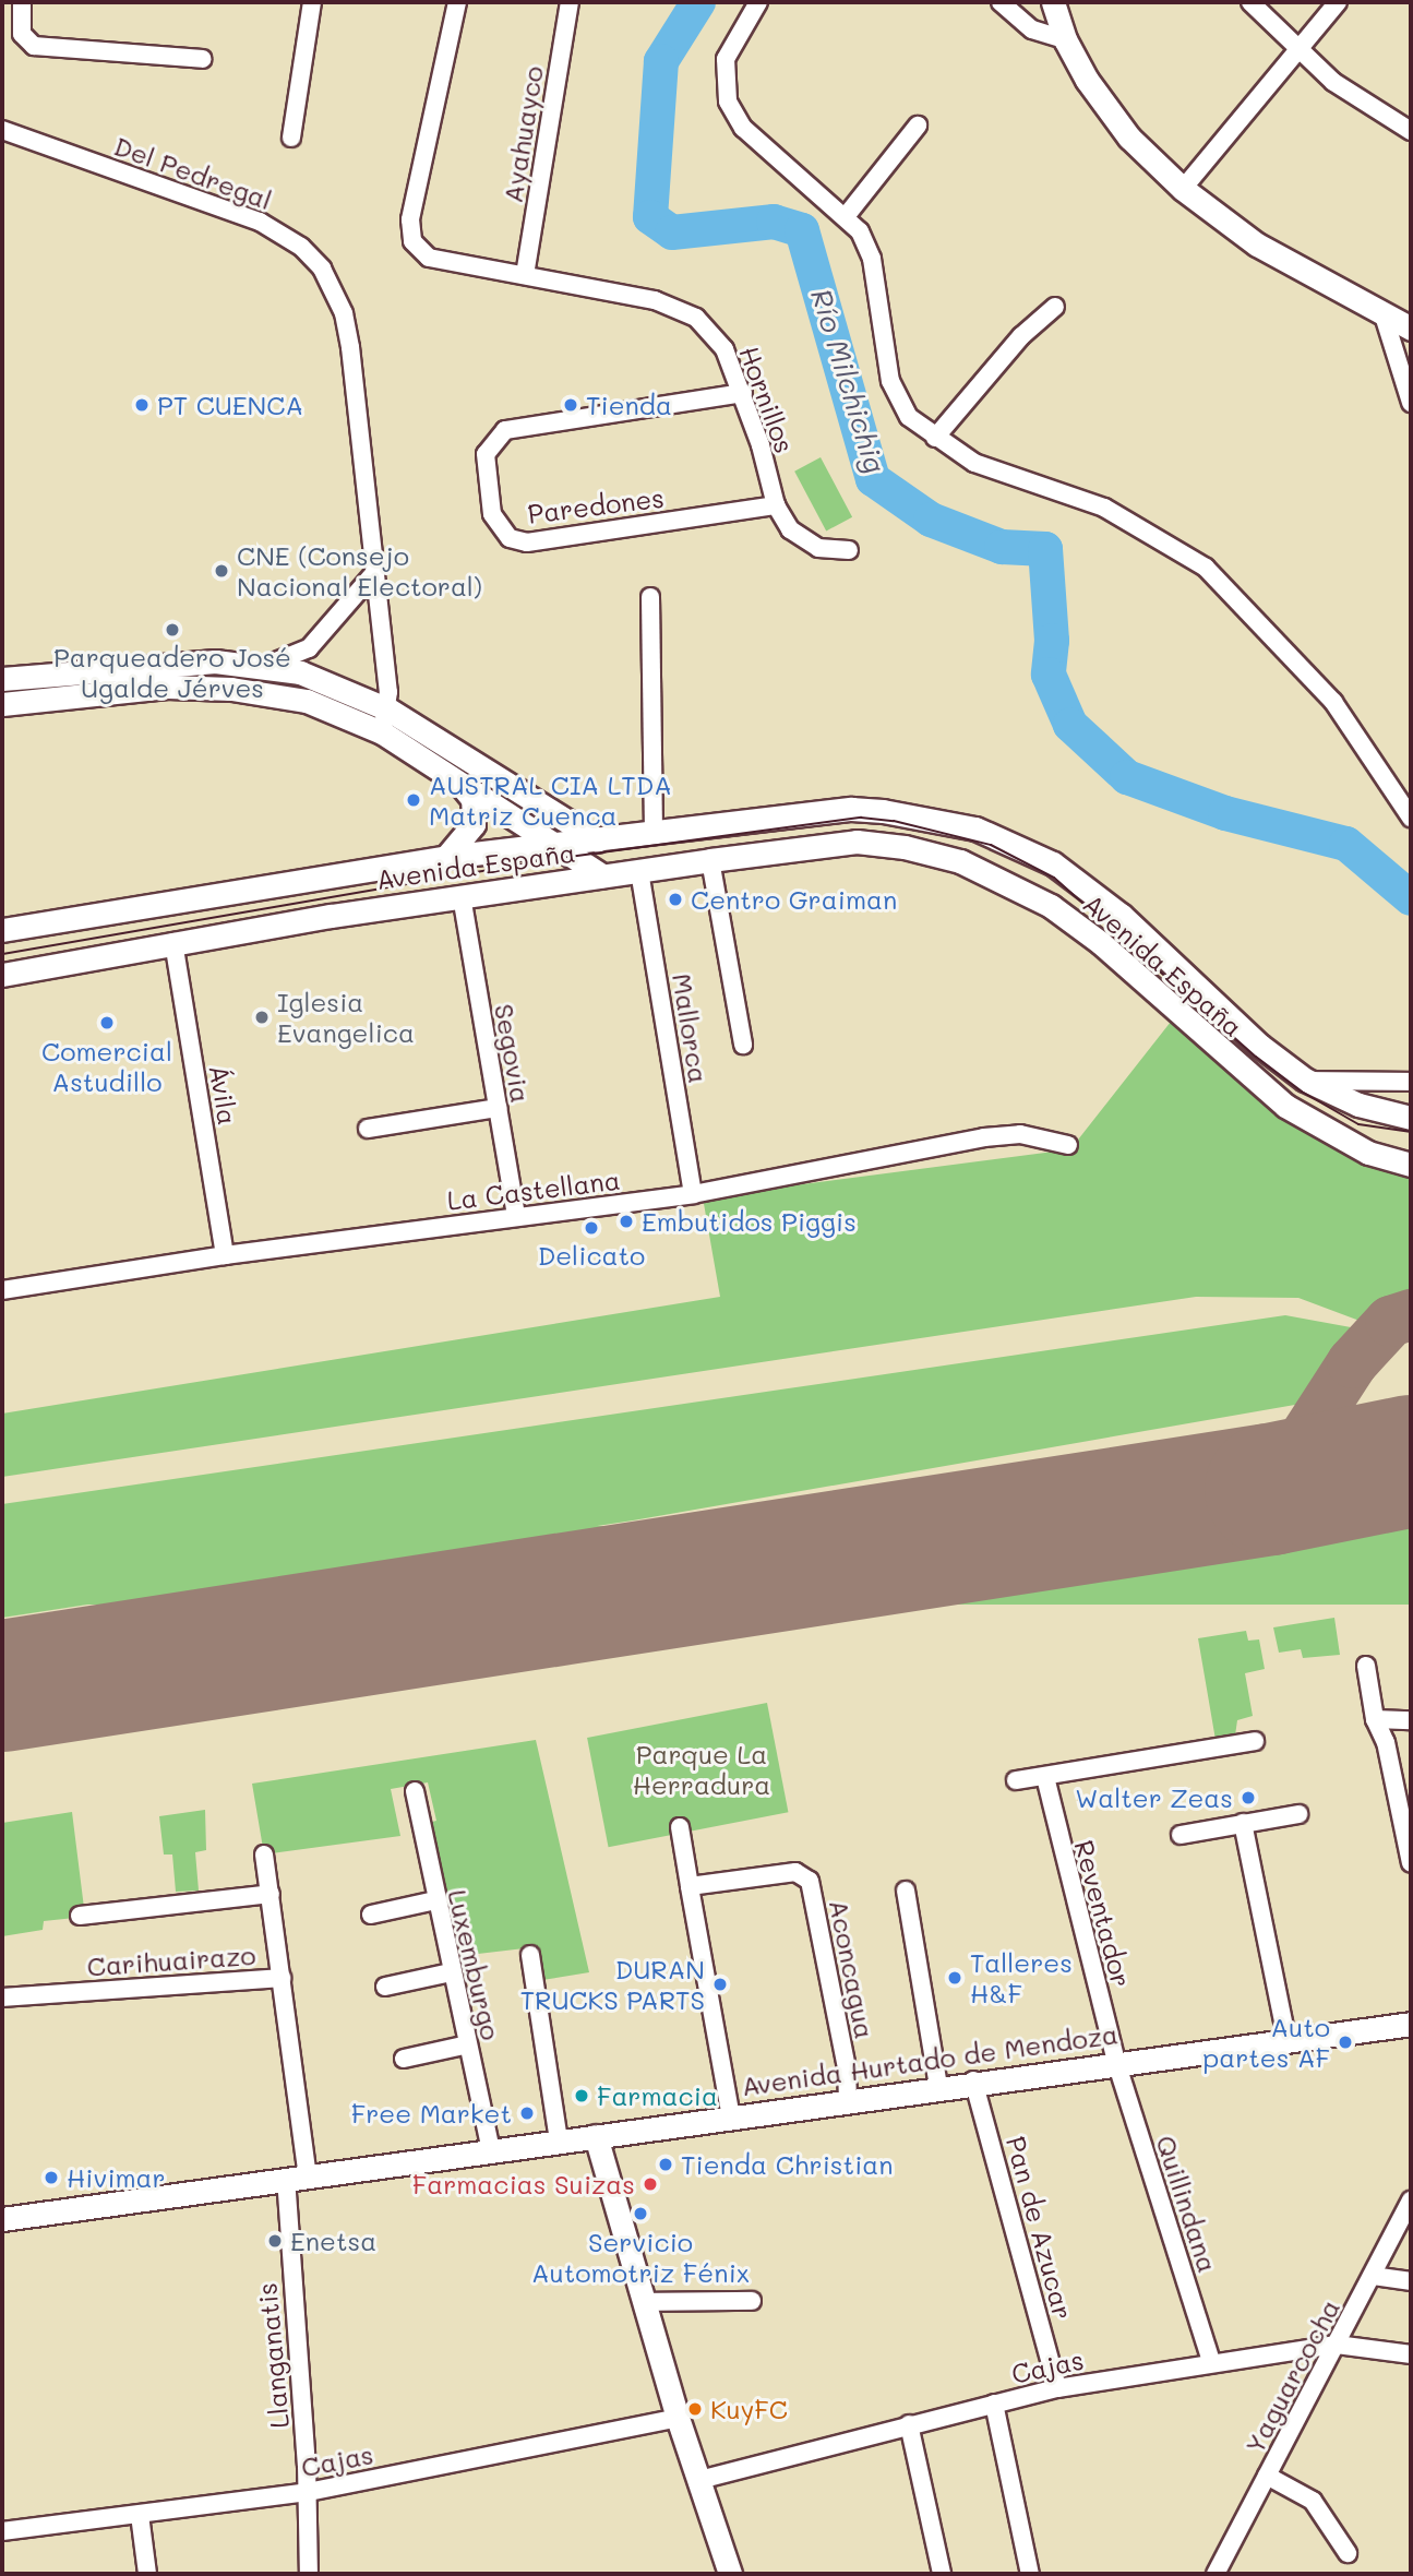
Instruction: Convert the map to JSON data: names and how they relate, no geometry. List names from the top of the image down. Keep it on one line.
{"streets":{"main road":["Avenida España","Avenida Hurtado de Mendoza"],"street":["Ayahuayco","Del Pedregal","Hornillos","Paredones","Mallorca","Segovia","Ávila","La Castellana","Reventador","Carihuairazo","Luxemburgo","Aconcagua","Quillindana","Pan de Azucar","Llanganatis","Cajas","Yaguarcocha"]},"crossings":[["Ayahuayco","Hornillos"],["Hornillos","Paredones"],["Avenida España","Mallorca"],["Avenida España","Segovia"],["Avenida España","Ávila"],["Mallorca","La Castellana"],["Segovia","La Castellana"],["Ávila","La Castellana"],["Reventador","Avenida Hurtado de Mendoza"],["Reventador","Quillindana"],["Carihuairazo","Avenida Hurtado de Mendoza"],["Carihuairazo","Llanganatis"],["Luxemburgo","Avenida Hurtado de Mendoza"],["Aconcagua","Avenida Hurtado de Mendoza"],["Avenida Hurtado de Mendoza","Quillindana"],["Avenida Hurtado de Mendoza","Pan de Azucar"],["Avenida Hurtado de Mendoza","Llanganatis"],["Quillindana","Cajas"],["Pan de Azucar","Cajas"],["Llanganatis","Cajas"],["Cajas","Yaguarcocha"]],"water":["Río Milchichig"],"parks":["Parque La Herradura"],"places":["PT CUENCA","Tienda","CNE (Consejo Nacional Electoral)","Parqueadero José Ugalde Jérves","AUSTRAL CIA LTDA Matriz Cuenca","Centro Graiman","Iglesia Evangelica","Comercial Astudillo","Embutidos Piggis","Delicato","Walter Zeas","Talleres H&F","DURAN TRUCKS PARTS","Auto partes AF","Farmacia","Free Market","Tienda Christian","Hivimar","Farmacias Suizas","Servicio Automotriz Fénix","Enetsa","KuyFC"]}
